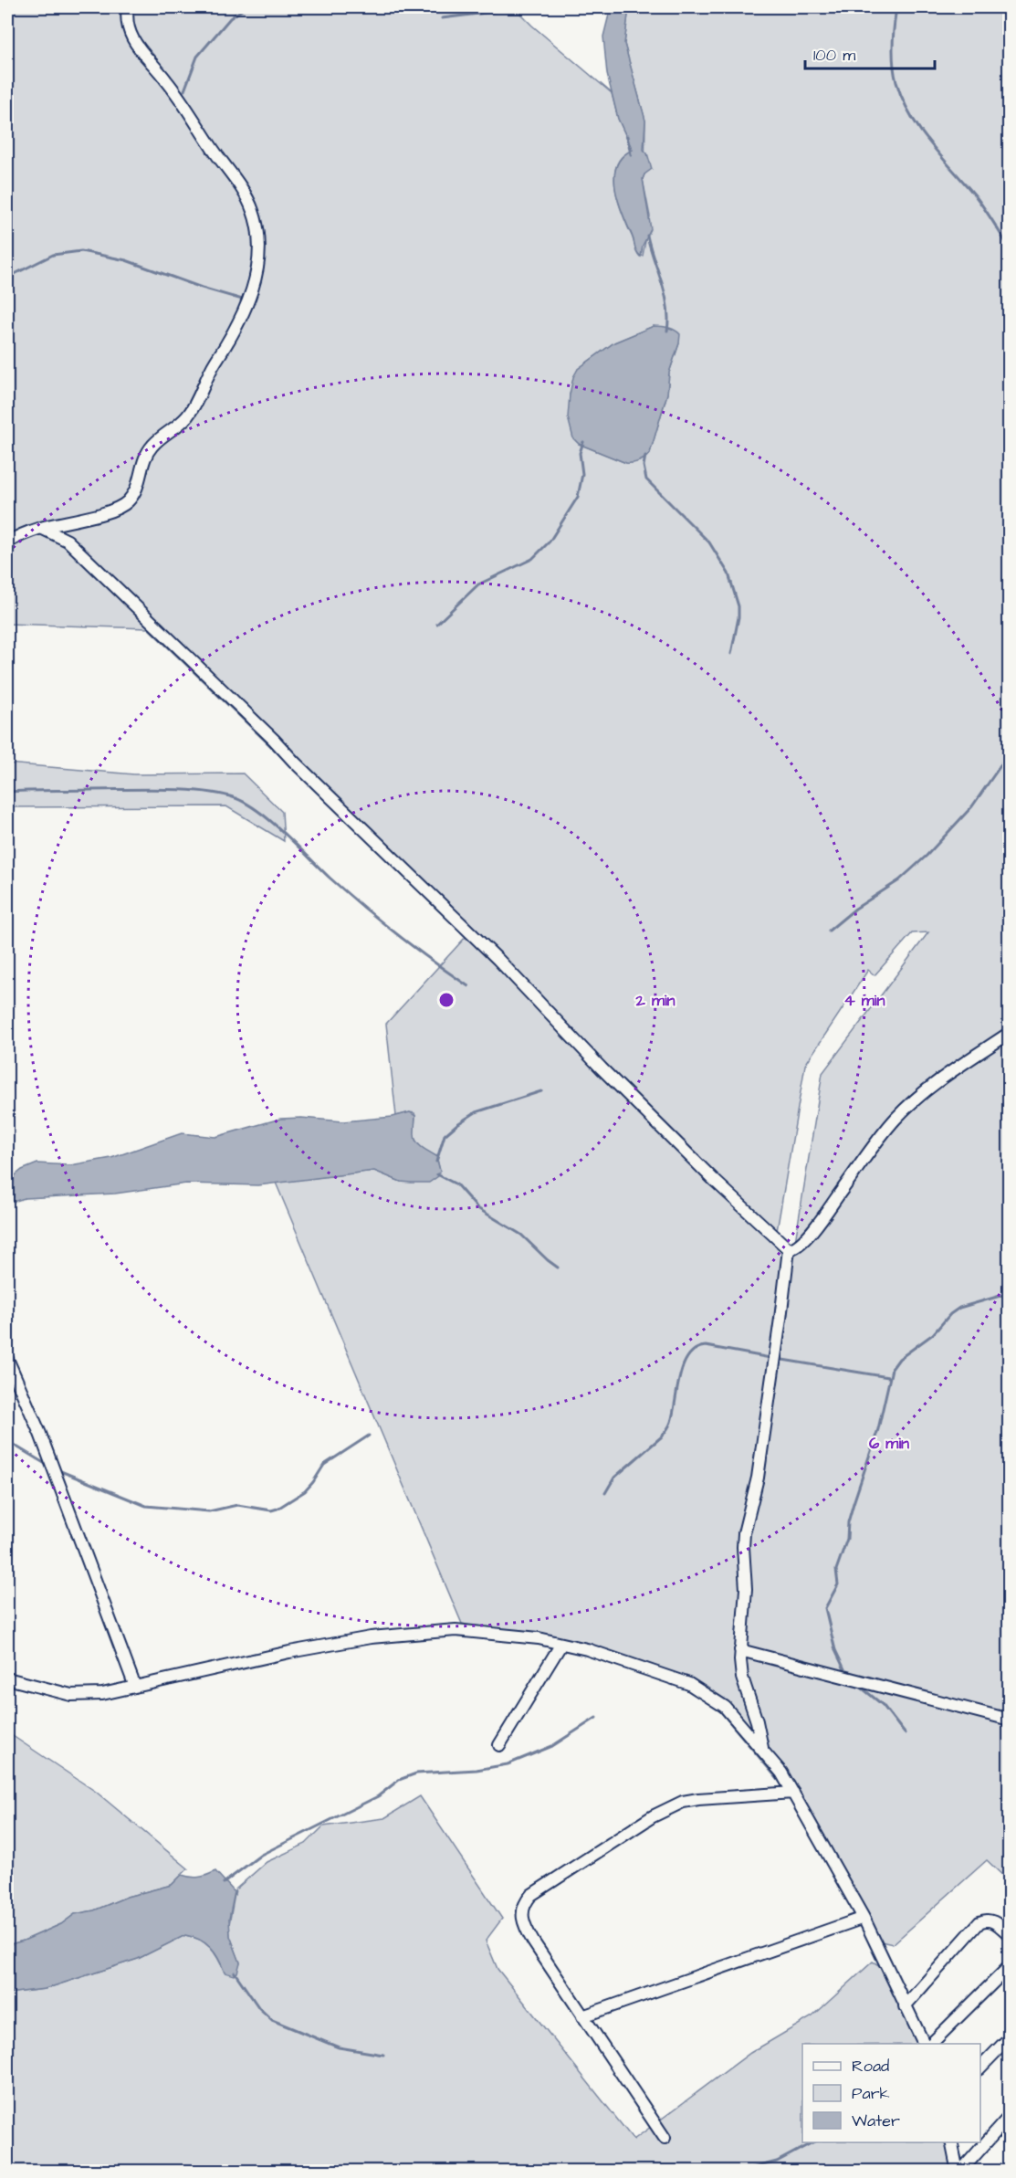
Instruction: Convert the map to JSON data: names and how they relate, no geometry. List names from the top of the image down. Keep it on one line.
{"legend":["Road","Park","Water"],"scale_bar":"100 m","rings":["2 min","4 min","6 min"]}
